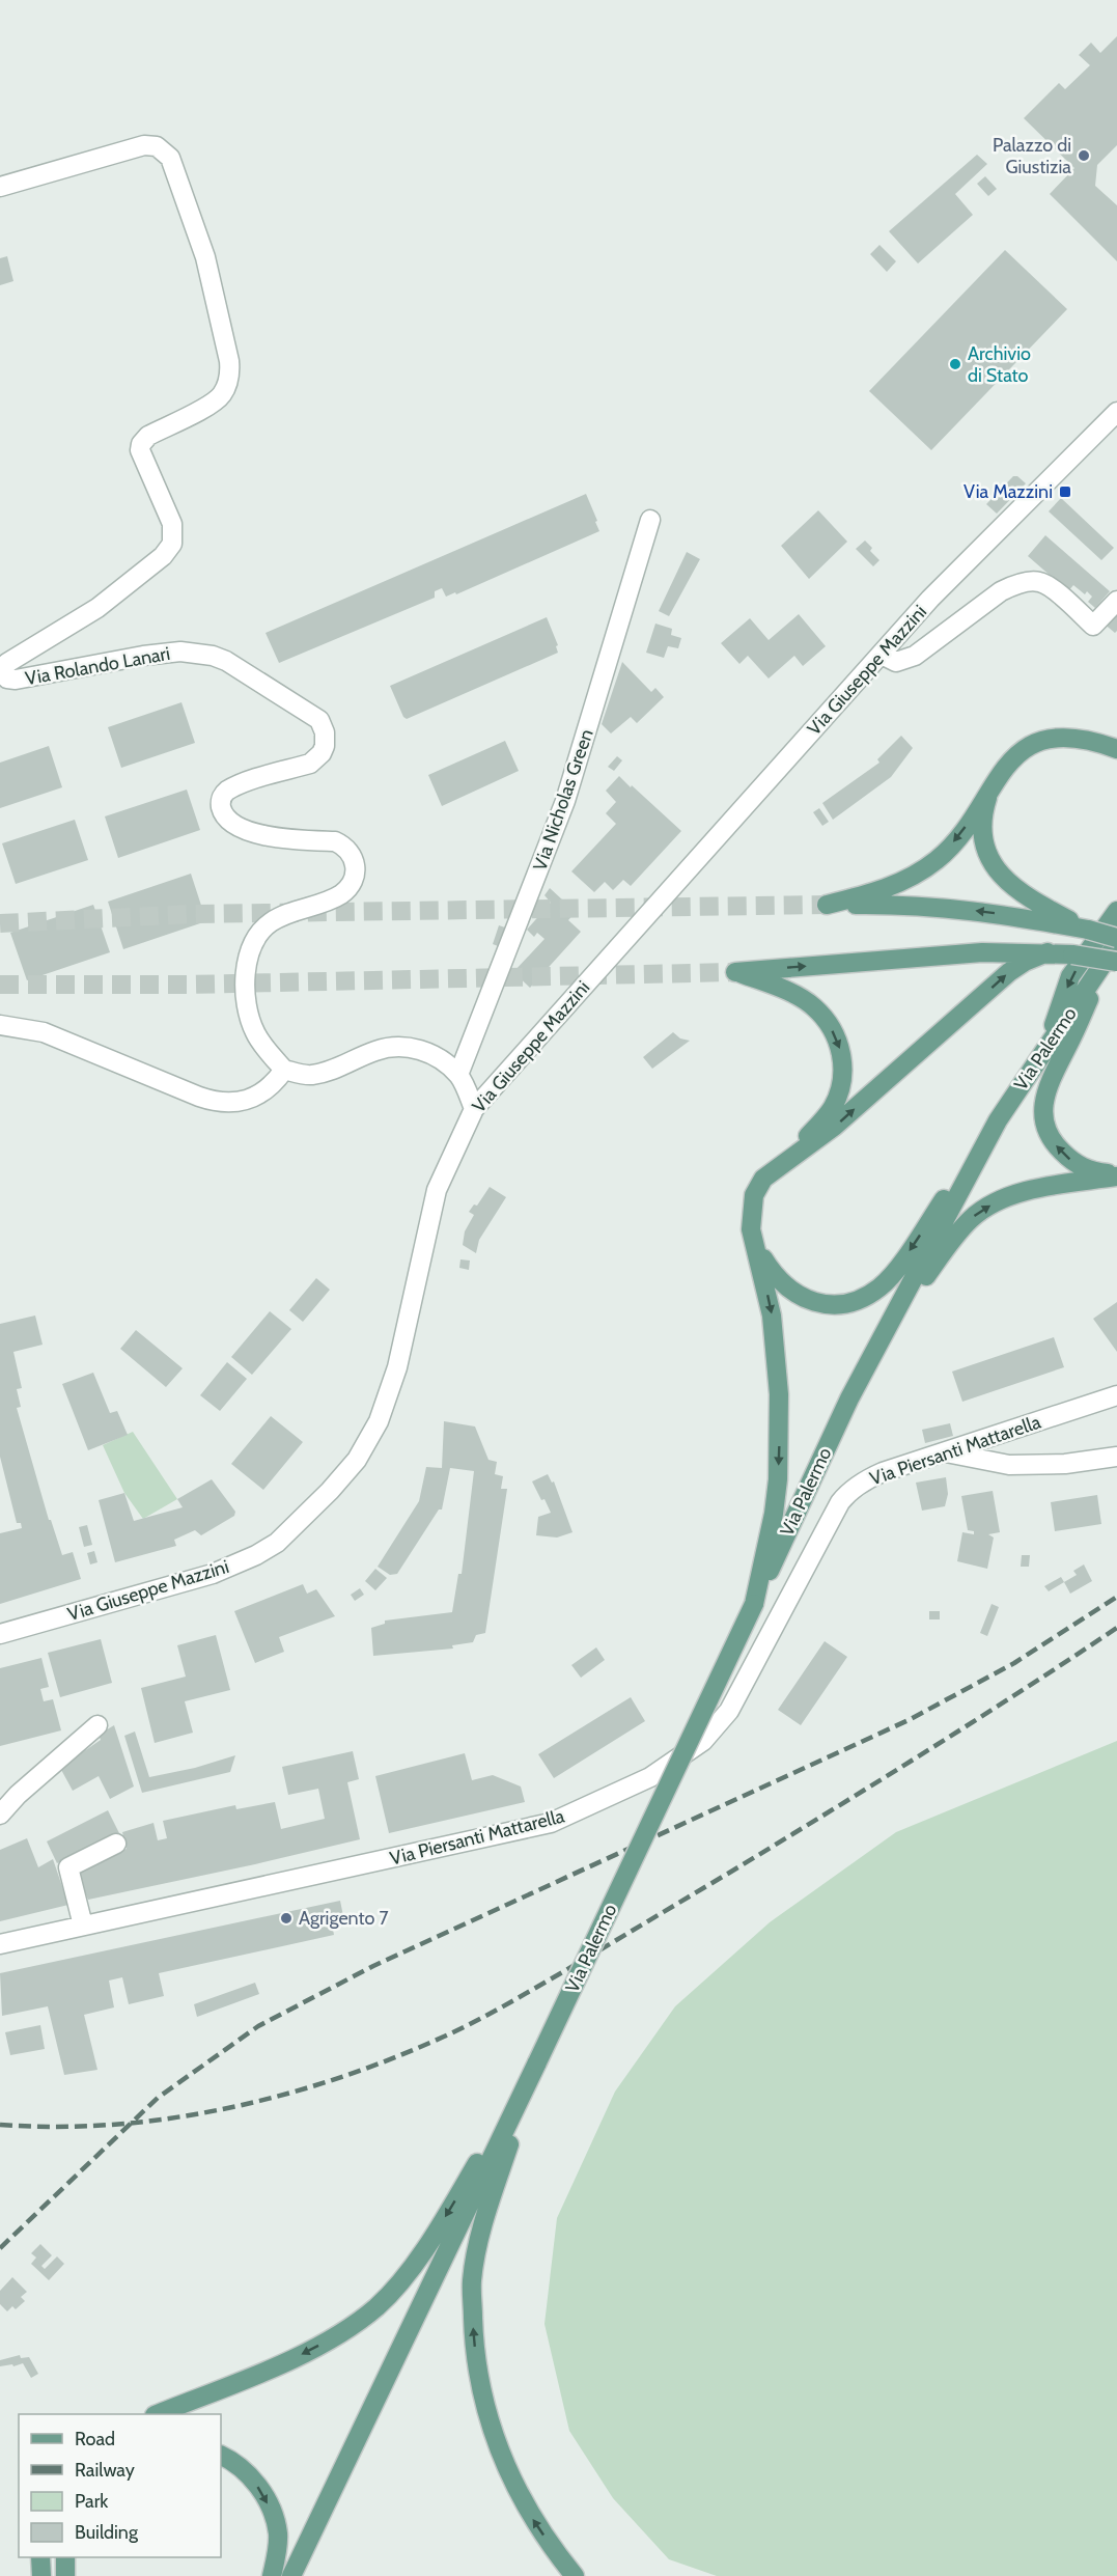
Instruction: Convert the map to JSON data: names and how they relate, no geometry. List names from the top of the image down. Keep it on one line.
{"streets":{"main road":["Via Palermo"],"street":["Via Rolando Lanari","Via Giuseppe Mazzini","Via Nicholas Green","Via Piersanti Mattarella"]},"places":{"other":["Palazzo di Giustizia","Archivio di Stato","Agrigento 7"],"transit":["Via Mazzini"]},"legend":["Road","Railway","Park","Building"]}
